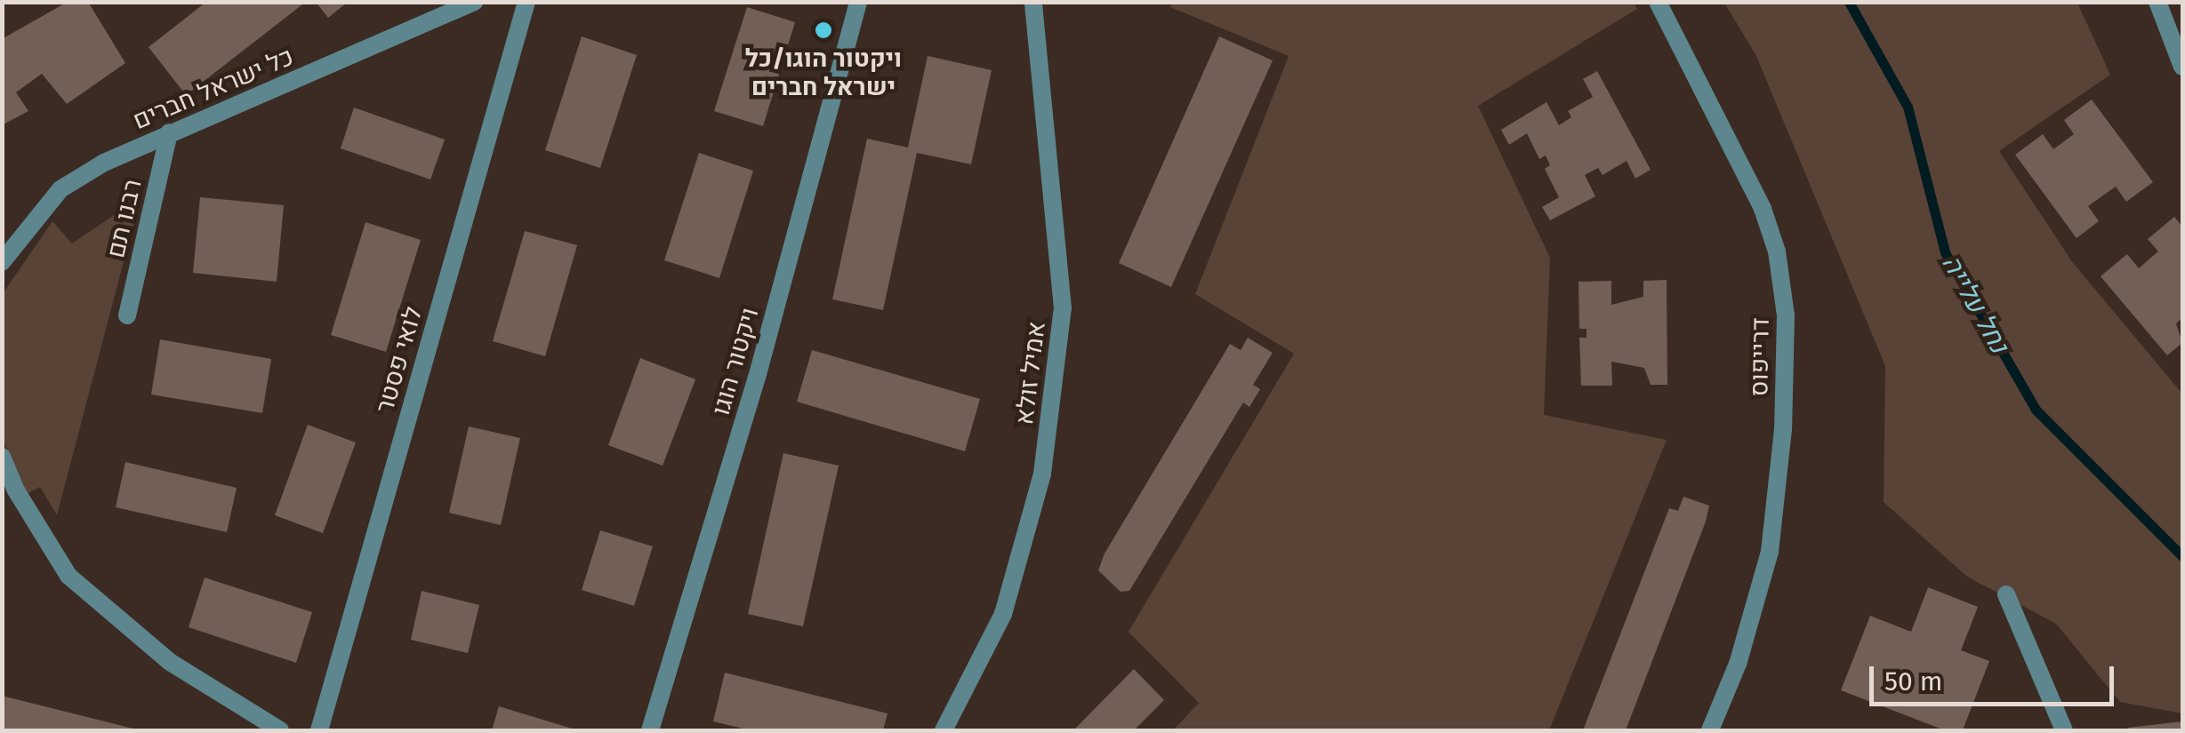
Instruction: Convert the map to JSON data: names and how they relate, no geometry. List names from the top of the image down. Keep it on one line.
{"streets":{"street":["כל ישראל חברים","רבנו תם","דרייפוס","לואי פסטר","ויקטור הוגו","אמיל זולא"]},"crossings":[["כל ישראל חברים","רבנו תם"]],"water":["נחל עלייה"],"places":["ויקטור הוגו/כל ישראל חברים"],"scale_bar":"50 m"}
